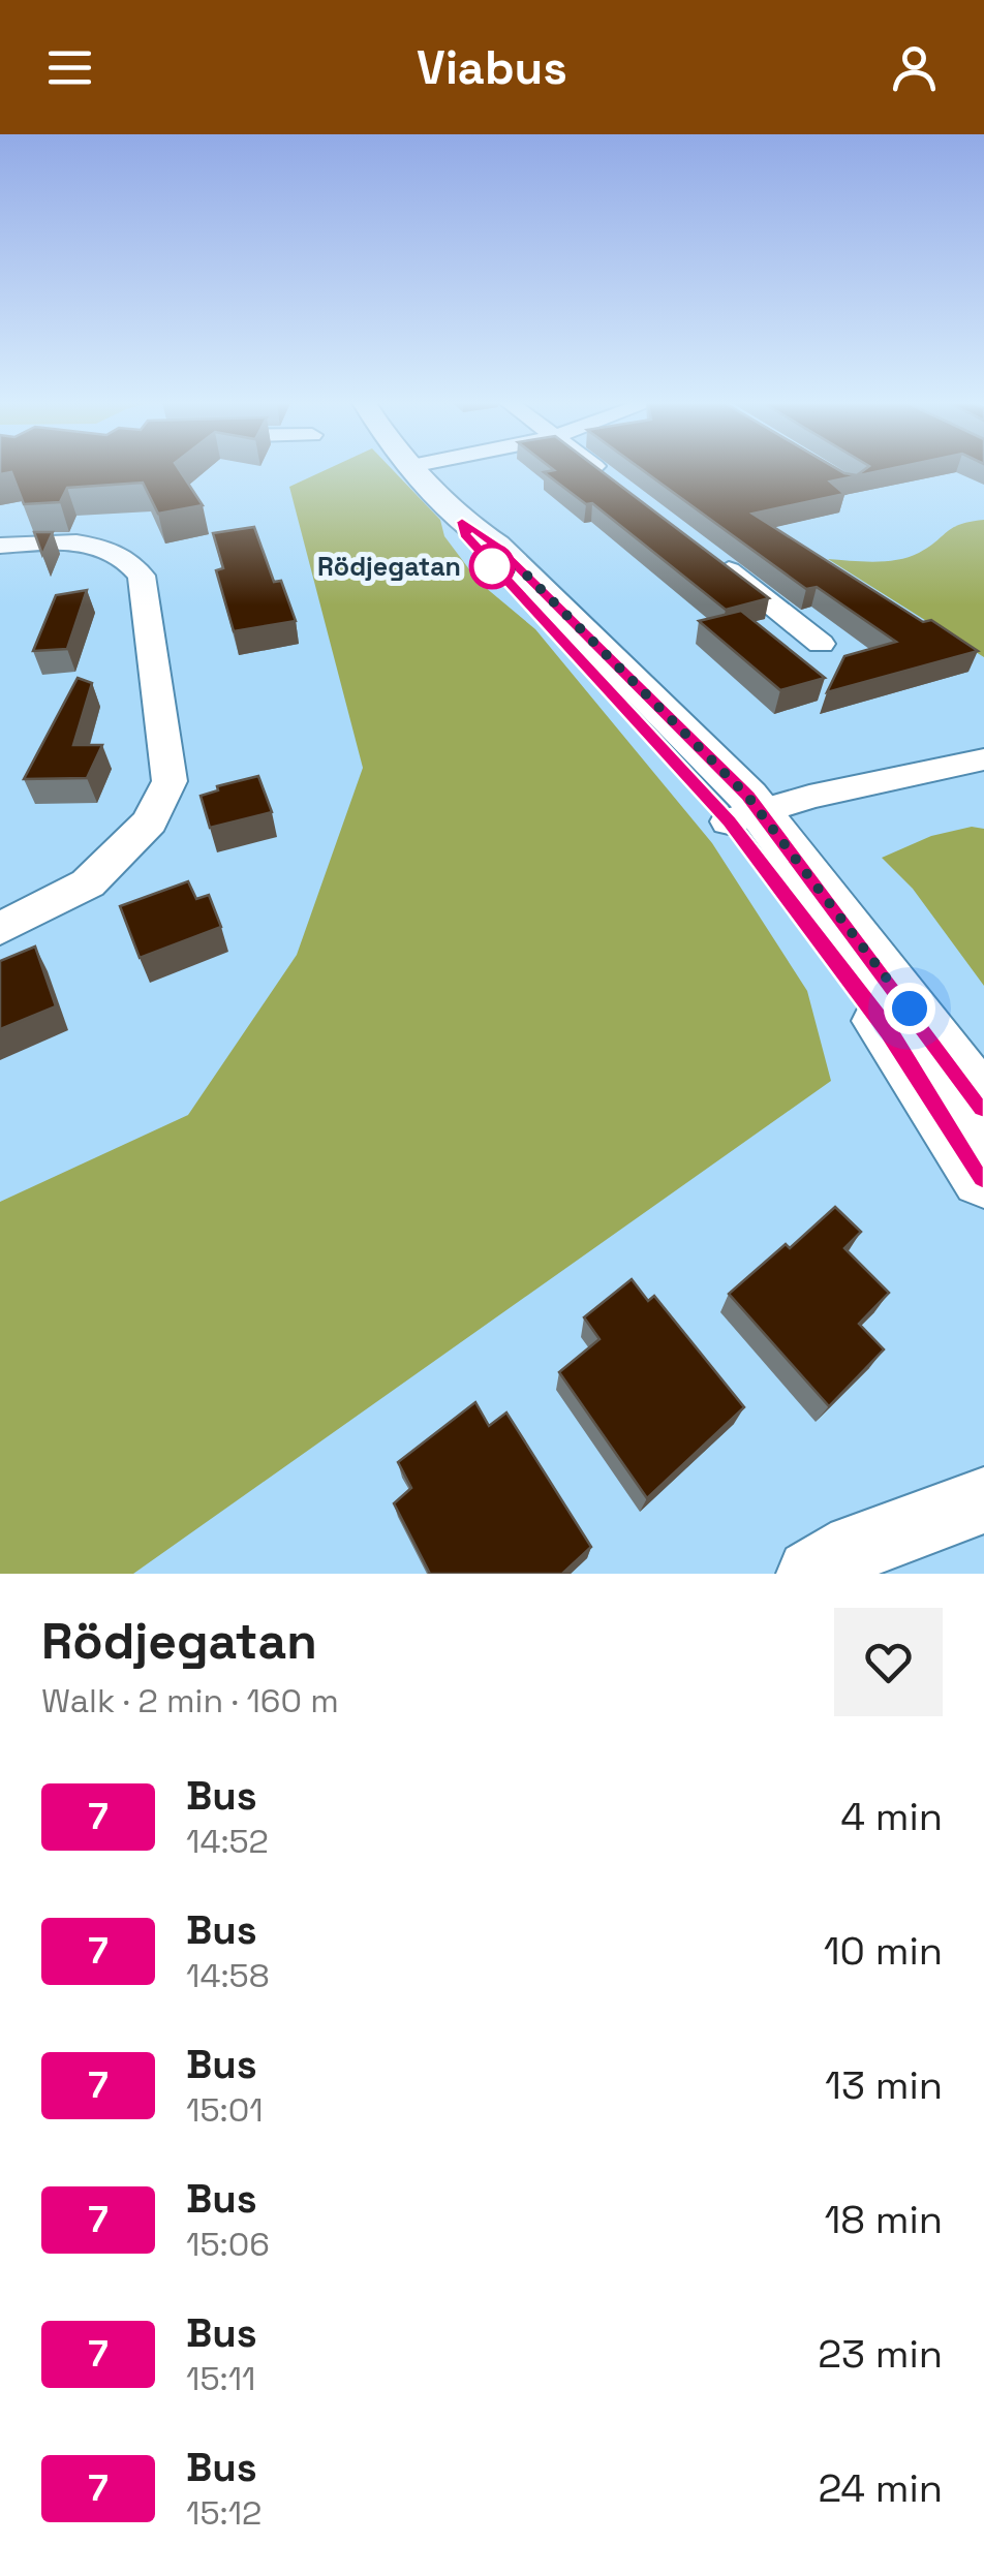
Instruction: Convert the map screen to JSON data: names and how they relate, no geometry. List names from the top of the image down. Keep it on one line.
{"places":["Rödjegatan"],"lines":["bus line 7"],"page":{"header":"Viabus","heading":["Rödjegatan","Walk · 2 min · 160 m"],"list":[{"mark":"7","name":"Bus","note":"14:52","value":"4 min"},{"mark":"7","name":"Bus","note":"14:58","value":"10 min"},{"mark":"7","name":"Bus","note":"15:01","value":"13 min"},{"mark":"7","name":"Bus","note":"15:06","value":"18 min"},{"mark":"7","name":"Bus","note":"15:11","value":"23 min"},{"mark":"7","name":"Bus","note":"15:12","value":"24 min"}]}}
